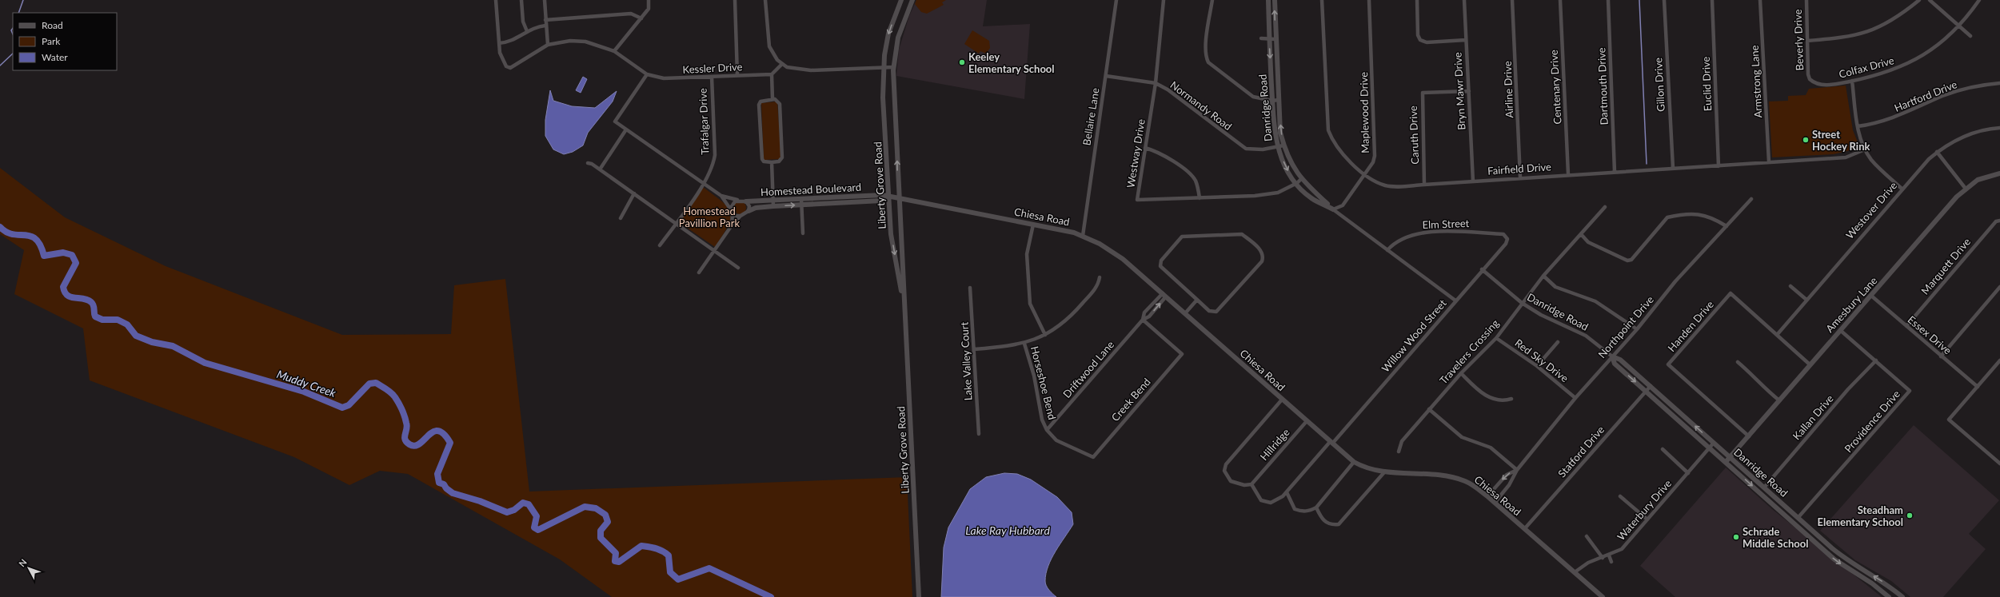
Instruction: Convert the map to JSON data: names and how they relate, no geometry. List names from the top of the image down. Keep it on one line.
{"streets":{"street":["Beverly Drive","Colfax Drive","Kessler Drive","Armstrong Lane","Euclid Drive","Gillon Drive","Dartmouth Drive","Centenary Drive","Airline Drive","Bryn Mawr Drive","Hartford Drive","Normandy Road","Danridge Road","Maplewood Drive","Bellaire Lane","Trafalgar Drive","Caruth Drive","Westway Drive","Fairfield Drive","Liberty Grove Road","Homestead Boulevard","Westover Drive","Chiesa Road","Elm Street","Marquett Drive","Amesbury Lane","Handen Drive","Northpoint Drive","Essex Drive","Willow Wood Street","Travelers Crossing","Red Sky Drive","Lake Valley Court","Driftwood Lane","Horseshoe Bend","Creek Bend","Kallan Drive","Providence Drive","Hillridge","Statford Drive","Waterbury Drive"]},"crossings":[["Beverly Drive","Colfax Drive"],["Kessler Drive","Trafalgar Drive"],["Kessler Drive","Homestead Boulevard"],["Armstrong Lane","Fairfield Drive"],["Euclid Drive","Fairfield Drive"],["Gillon Drive","Fairfield Drive"],["Dartmouth Drive","Fairfield Drive"],["Centenary Drive","Fairfield Drive"],["Airline Drive","Fairfield Drive"],["Bryn Mawr Drive","Caruth Drive"],["Bryn Mawr Drive","Fairfield Drive"],["Normandy Road","Danridge Road"],["Normandy Road","Bellaire Lane"],["Normandy Road","Westway Drive"],["Danridge Road","Maplewood Drive"],["Danridge Road","Westway Drive"],["Danridge Road","Elm Street"],["Danridge Road","Amesbury Lane"],["Danridge Road","Northpoint Drive"],["Danridge Road","Willow Wood Street"],["Danridge Road","Travelers Crossing"],["Danridge Road","Kallan Drive"],["Danridge Road","Providence Drive"],["Danridge Road","Statford Drive"],["Danridge Road","Waterbury Drive"],["Maplewood Drive","Fairfield Drive"],["Bellaire Lane","Chiesa Road"],["Trafalgar Drive","Homestead Boulevard"],["Caruth Drive","Fairfield Drive"],["Liberty Grove Road","Homestead Boulevard"],["Liberty Grove Road","Chiesa Road"],["Homestead Boulevard","Chiesa Road"],["Westover Drive","Handen Drive"],["Chiesa Road","Northpoint Drive"],["Chiesa Road","Willow Wood Street"],["Chiesa Road","Driftwood Lane"],["Chiesa Road","Hillridge"],["Chiesa Road","Statford Drive"],["Chiesa Road","Waterbury Drive"],["Elm Street","Willow Wood Street"],["Marquett Drive","Essex Drive"],["Amesbury Lane","Handen Drive"],["Amesbury Lane","Essex Drive"],["Amesbury Lane","Providence Drive"],["Northpoint Drive","Red Sky Drive"],["Willow Wood Street","Hillridge"],["Travelers Crossing","Red Sky Drive"],["Driftwood Lane","Horseshoe Bend"],["Driftwood Lane","Creek Bend"],["Horseshoe Bend","Creek Bend"],["Kallan Drive","Providence Drive"]],"water":["Muddy Creek","Lake Ray Hubbard"],"parks":["Homestead Pavillion Park"],"places":["Keeley Elementary School","Street Hockey Rink","Steadham Elementary School","Schrade Middle School"],"legend":["Road","Park","Water"],"north":"top left"}
